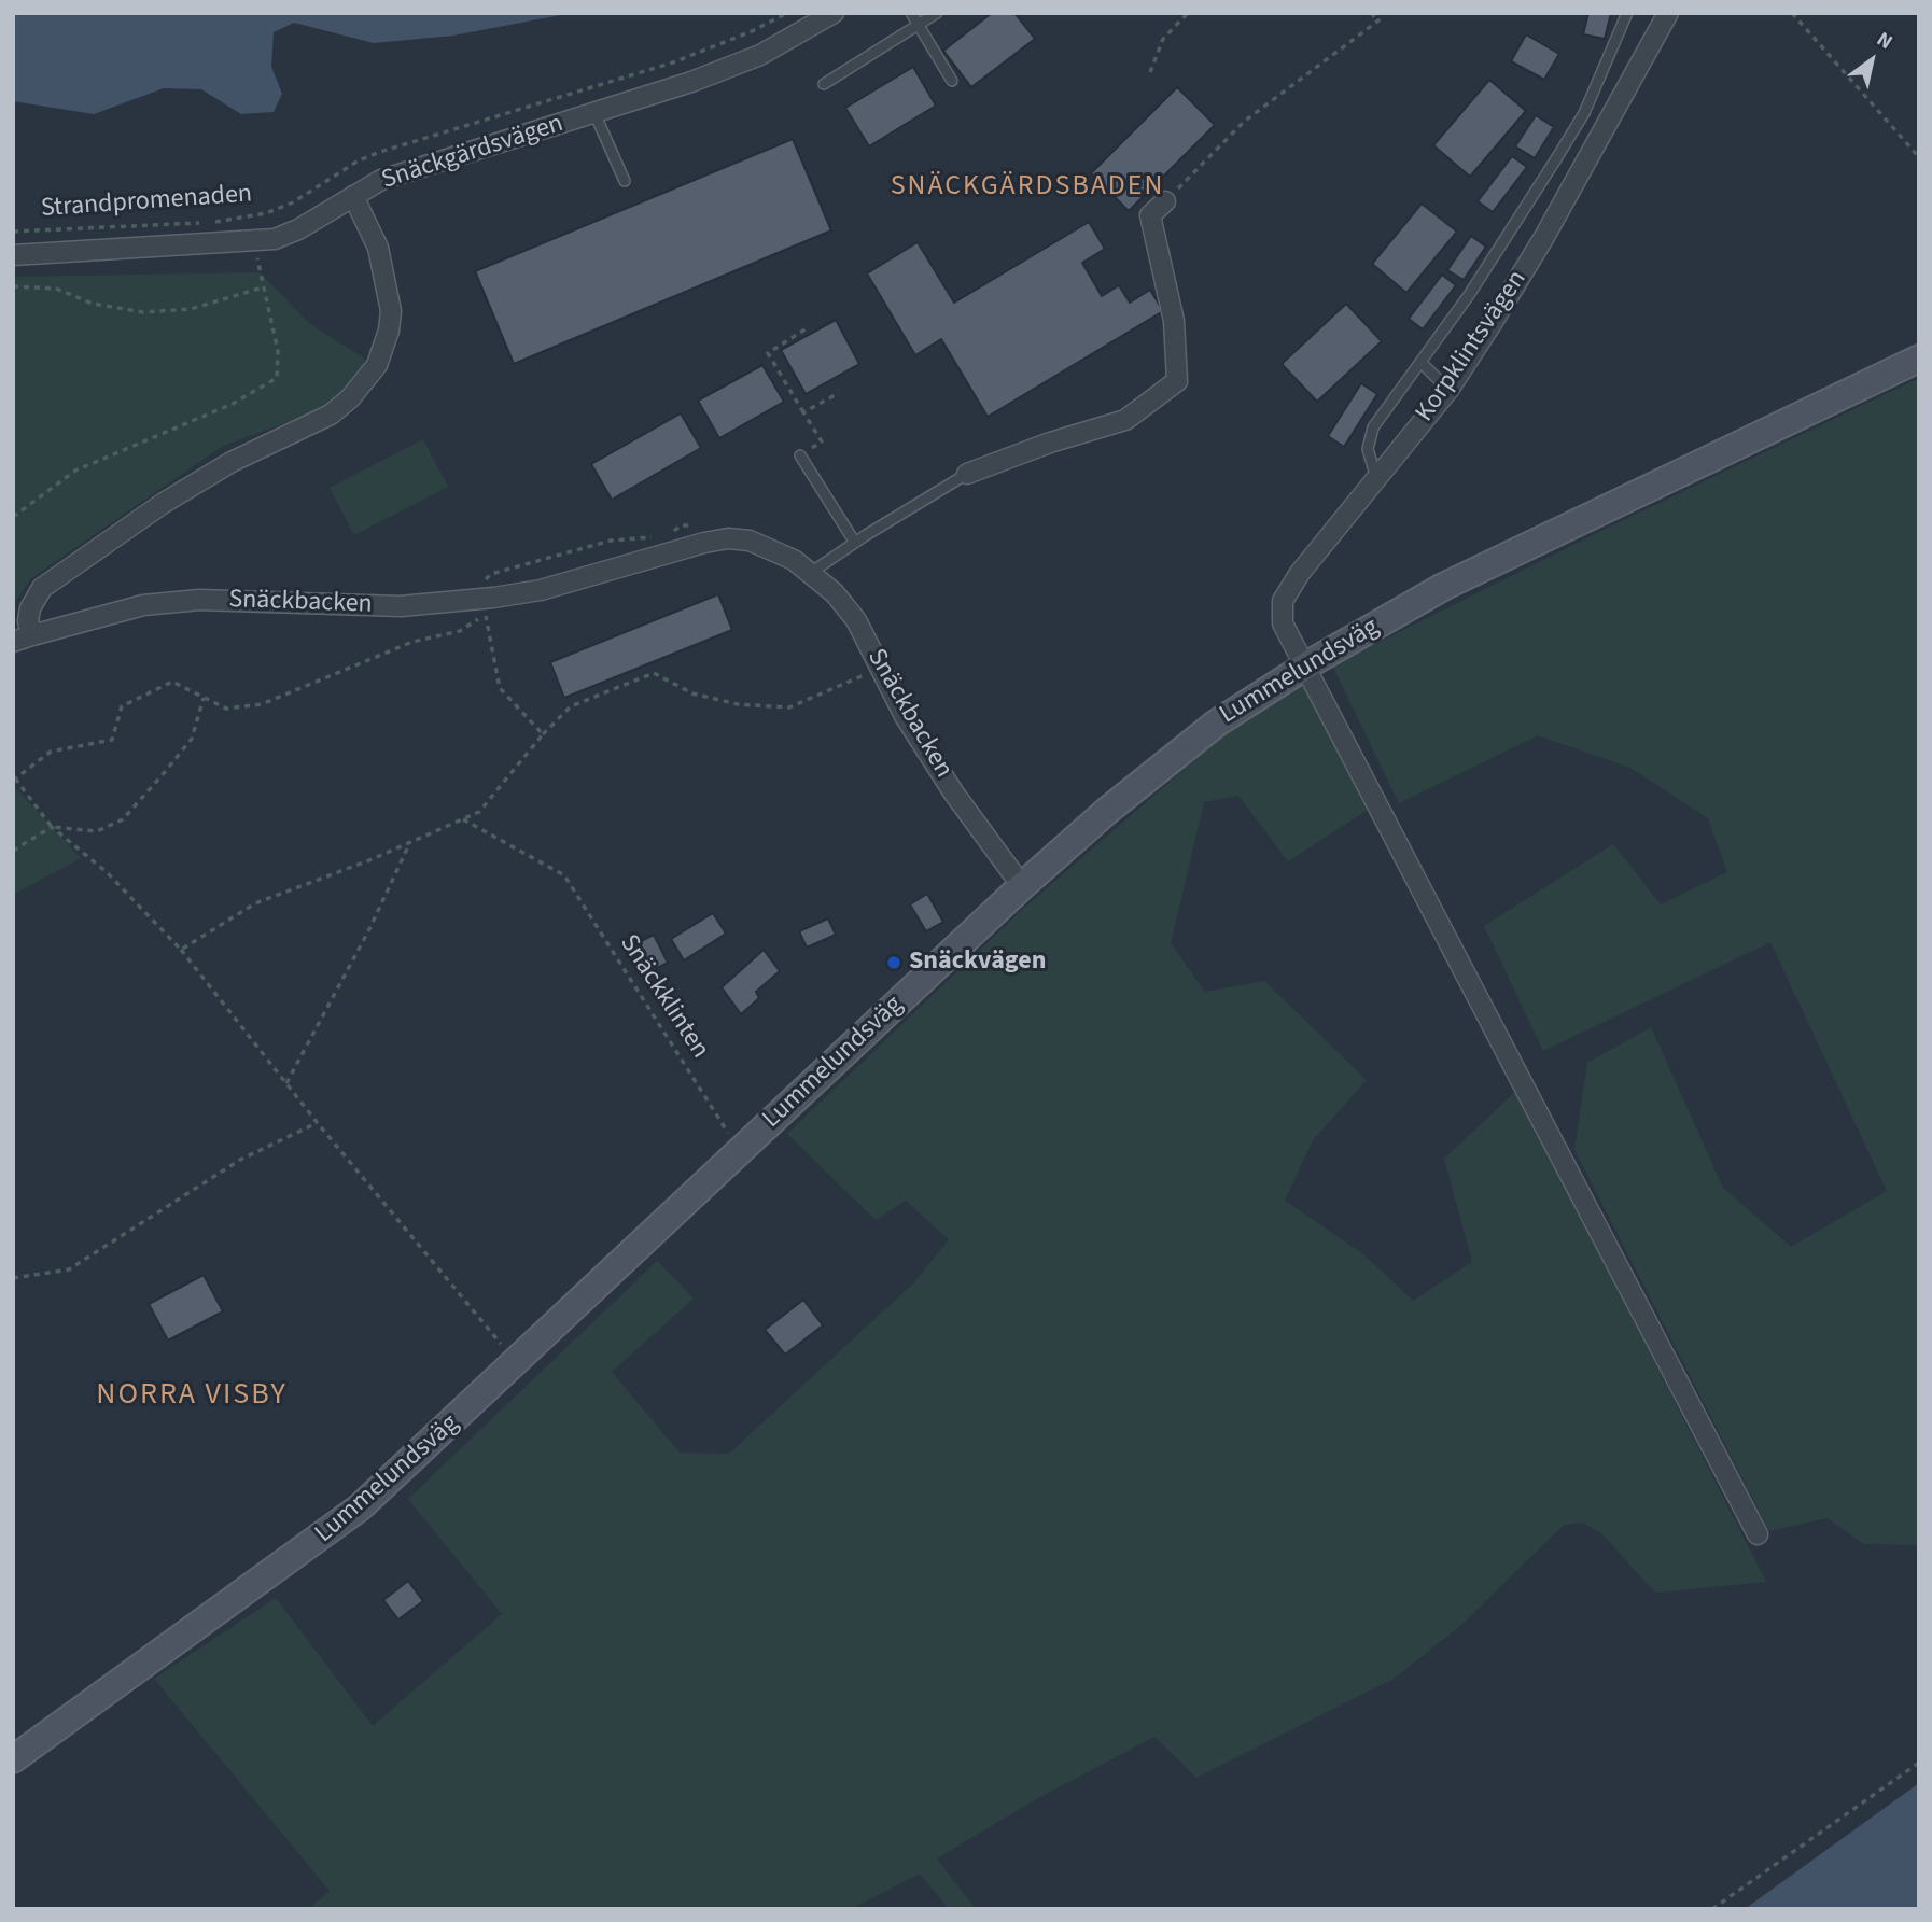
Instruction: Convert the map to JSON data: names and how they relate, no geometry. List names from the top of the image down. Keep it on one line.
{"streets":{"main road":["Lummelundsväg"],"street":["Snäckgärdsvägen","Korpklintsvägen","Snäckbacken"],"path":["Strandpromenaden","Snäckklinten"]},"crossings":[["Korpklintsvägen","Lummelundsväg"],["Snäckbacken","Lummelundsväg"]],"districts":["SNÄCKGÄRDSBADEN","NORRA VISBY"],"places":["Snäckvägen"],"north":"top right"}
